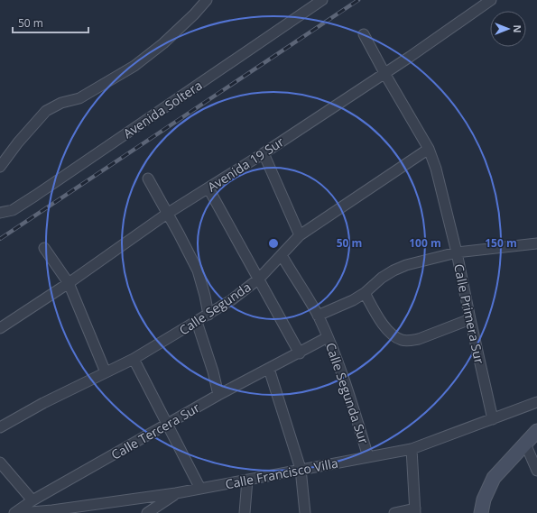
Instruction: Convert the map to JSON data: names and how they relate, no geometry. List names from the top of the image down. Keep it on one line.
{"streets":{"street":["Avenida Soltera","Avenida 19 Sur","Calle Segunda","Calle Primera Sur","Calle Segunda Sur","Calle Tercera Sur","Calle Francisco Villa"]},"crossings":[["Avenida 19 Sur","Calle Primera Sur"],["Calle Segunda","Calle Primera Sur"],["Calle Segunda","Calle Segunda Sur"],["Calle Primera Sur","Calle Francisco Villa"],["Calle Segunda Sur","Calle Tercera Sur"],["Calle Segunda Sur","Calle Francisco Villa"]],"scale_bar":"50 m","north":"right","rings":["50 m","100 m","150 m"]}
